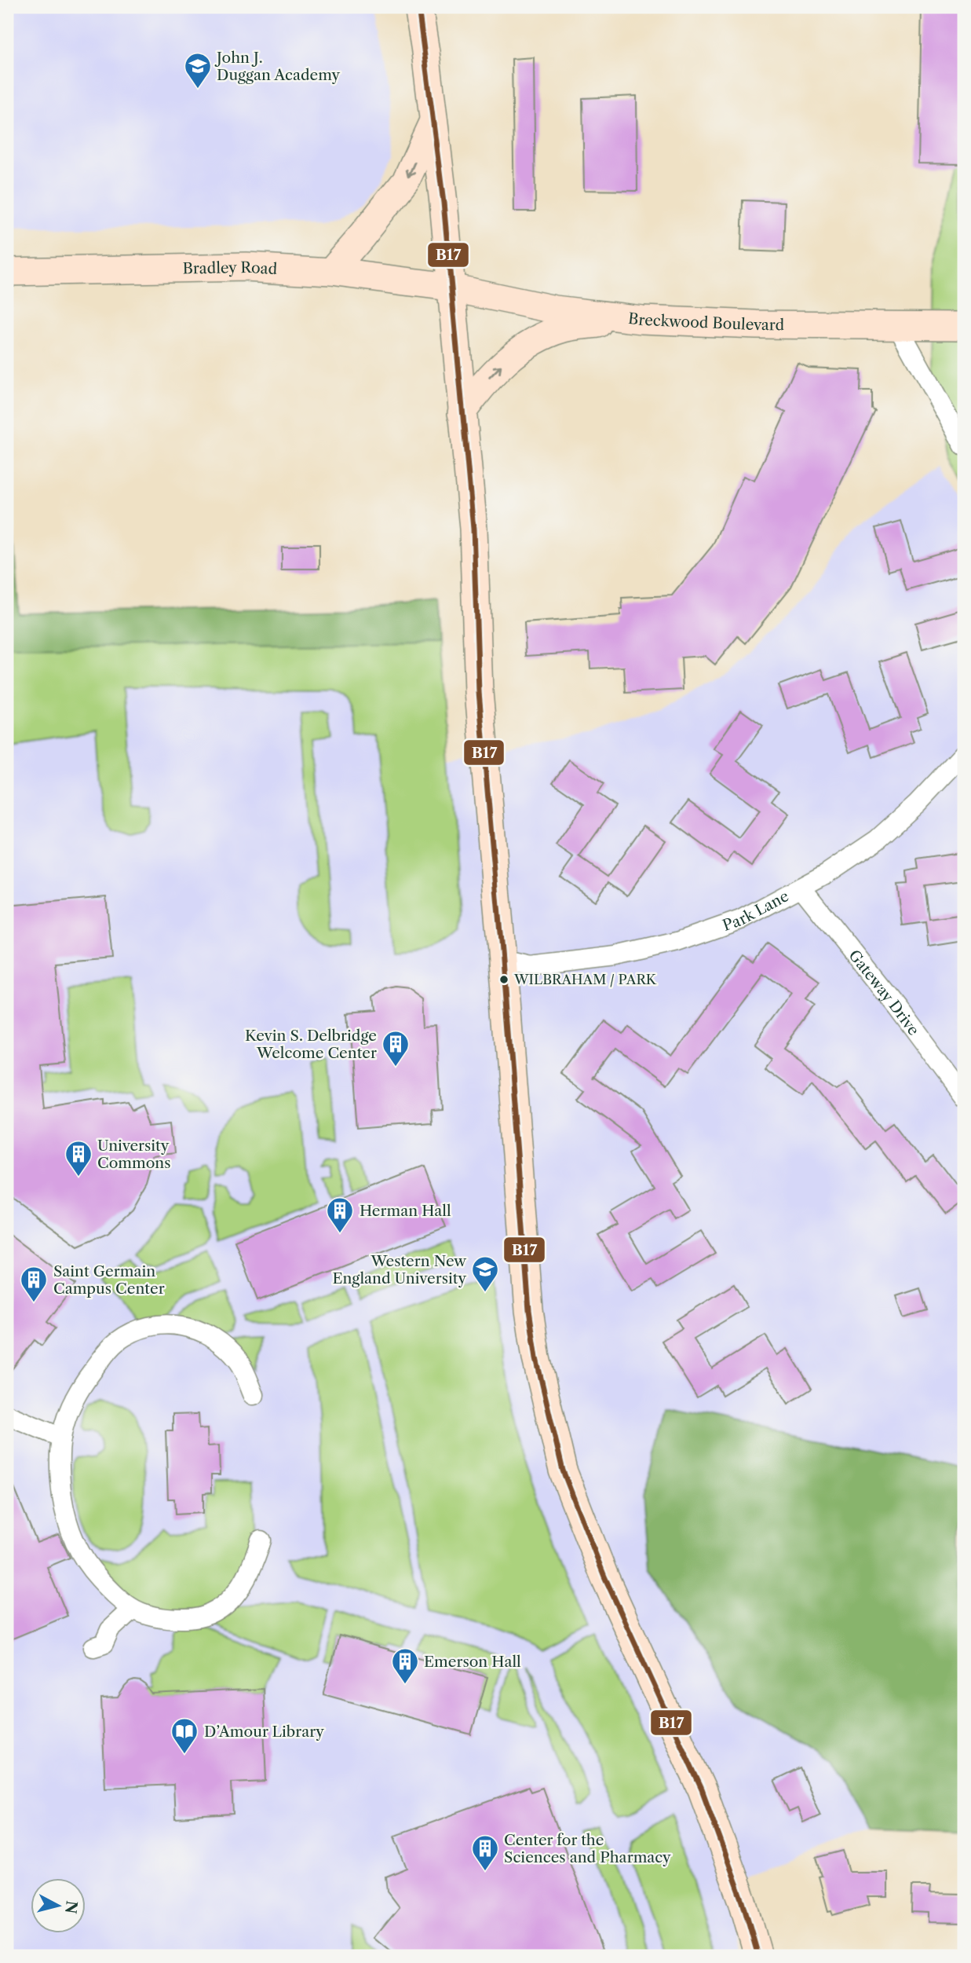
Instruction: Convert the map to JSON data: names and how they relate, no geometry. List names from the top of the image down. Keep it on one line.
{"streets":{"main road":["Bradley Road","Breckwood Boulevard"],"street":["Park Lane","Gateway Drive"]},"crossings":[["Bradley Road","Breckwood Boulevard"],["Park Lane","Gateway Drive"]],"places":{"school or university":["John J. Duggan Academy","Western New England University"],"other":["WILBRAHAM / PARK"],"building":["Kevin S. Delbridge Welcome Center","University Commons","Herman Hall","Saint Germain Campus Center","Emerson Hall","Center for the Sciences and Pharmacy"],"library":["D’Amour Library"]},"lines":["transit line B17"],"north":"right"}
